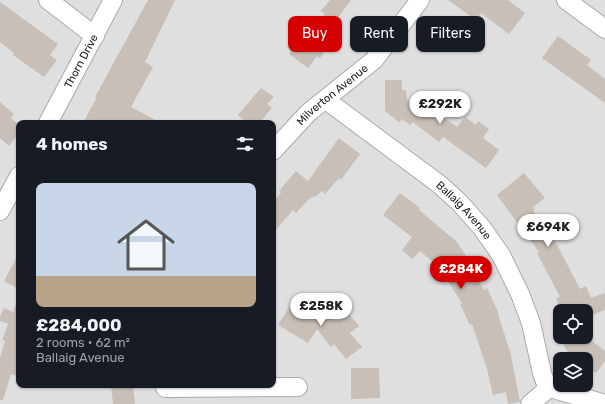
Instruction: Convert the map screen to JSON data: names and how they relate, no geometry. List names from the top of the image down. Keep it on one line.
{"streets":{"street":["Thorn Drive","Milverton Avenue","Ballaig Avenue"]},"crossings":[["Milverton Avenue","Ballaig Avenue"]],"page":{"chip":["Buy","Rent","Filters"],"price":["£292K","£694K","£284K","£258K"],"heading":"4 homes","list":[{"name":"£284,000","note":"2 rooms · 62 m² · Ballaig Avenue"}]}}
